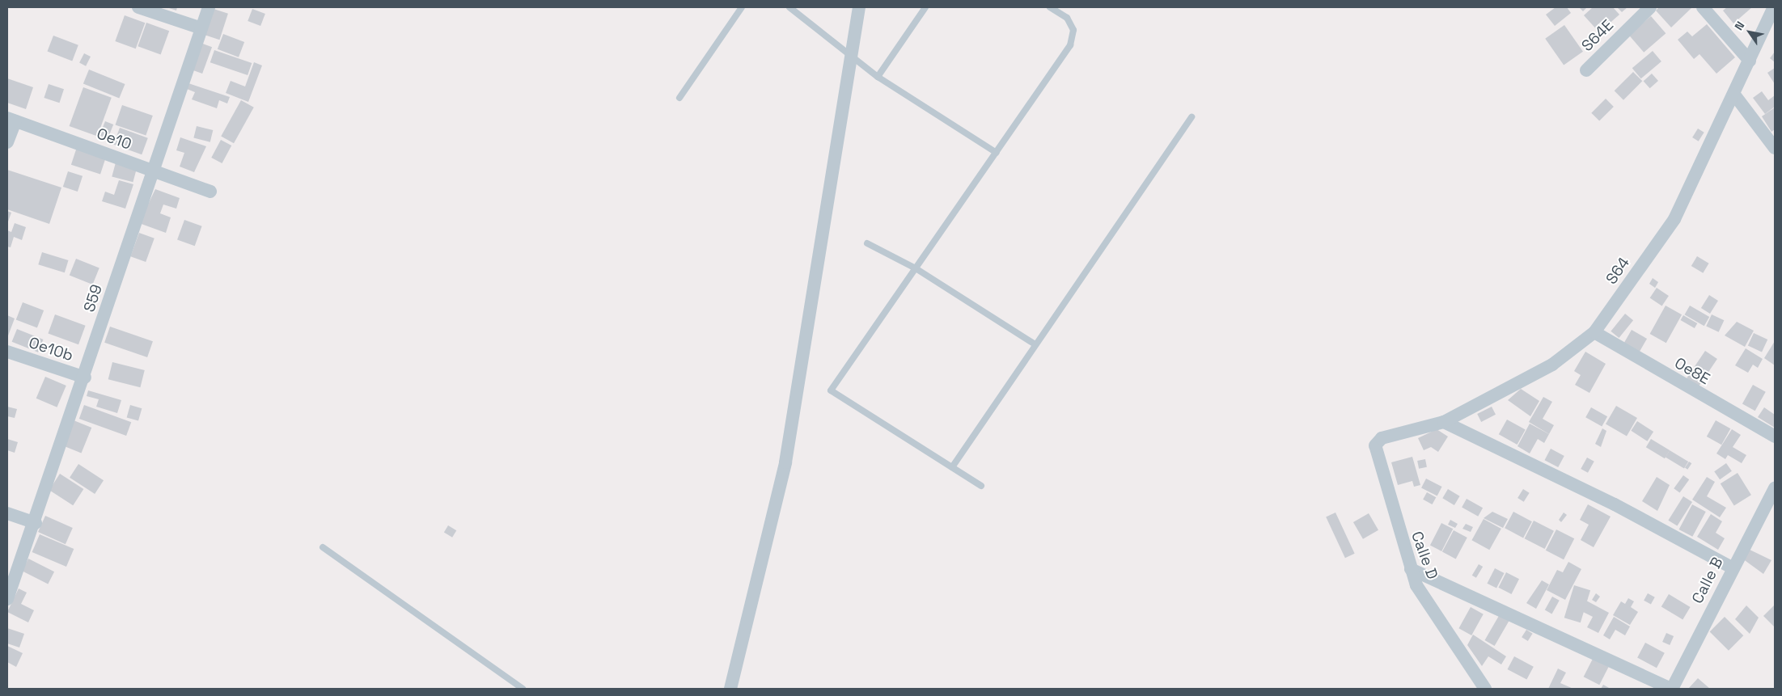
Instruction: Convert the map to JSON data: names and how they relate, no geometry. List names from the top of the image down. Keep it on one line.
{"streets":{"street":["S64E","Oe10","S64","S59","Oe10b","Oe8E","Calle D","Calle B"]},"crossings":[["Oe10","S59"],["S64","Oe8E"],["S64","Calle D"],["S59","Oe10b"]],"north":"top left"}
